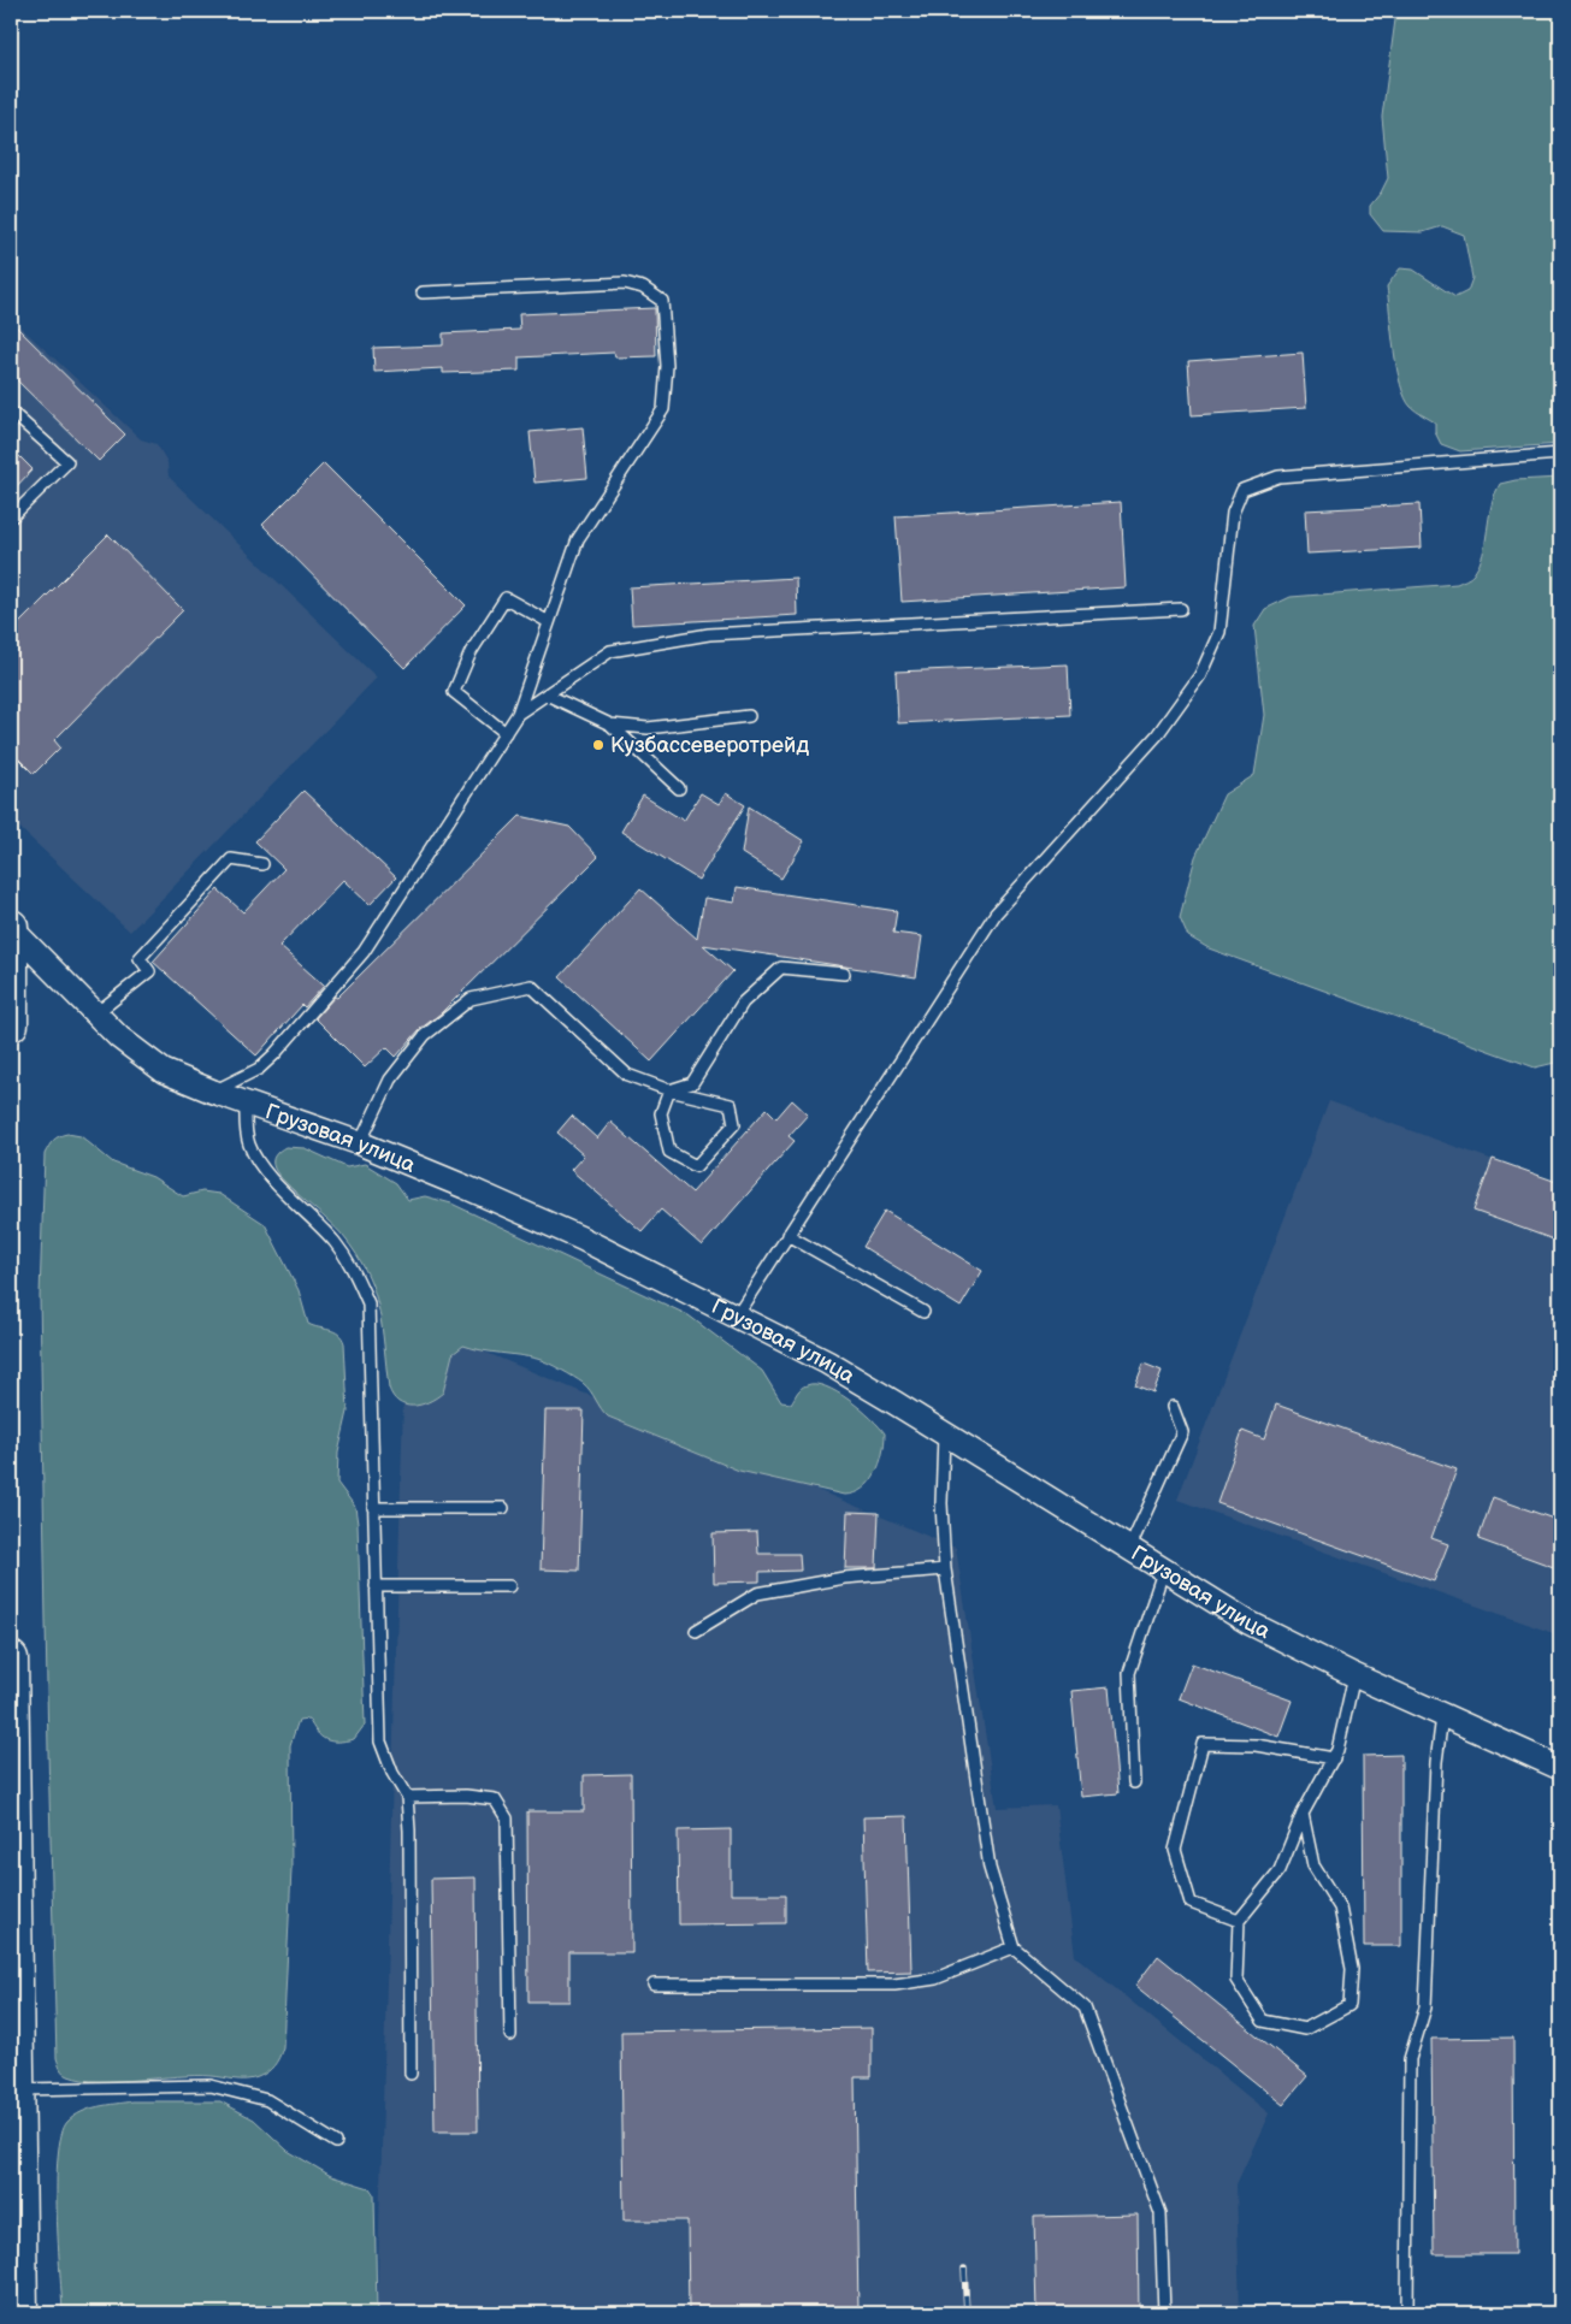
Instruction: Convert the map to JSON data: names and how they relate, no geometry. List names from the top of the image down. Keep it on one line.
{"streets":{"street":["Грузовая улица"]},"places":["Кузбассеверотрейд"]}
